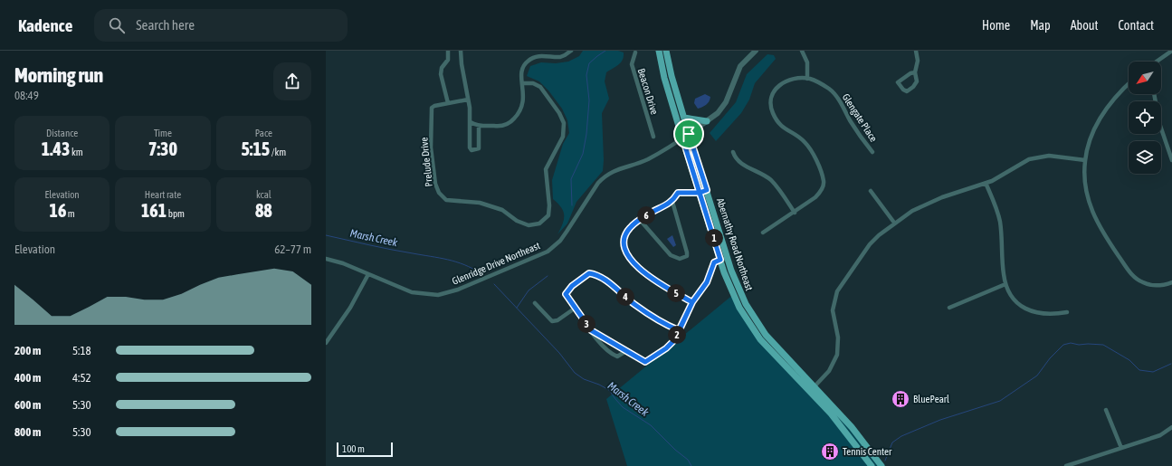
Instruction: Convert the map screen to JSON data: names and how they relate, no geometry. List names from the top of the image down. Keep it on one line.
{"streets":{"main road":["Abernathy Road Northeast"],"street":["Beacon Drive","Glengate Place","Prelude Drive","Glenridge Drive Northeast"]},"crossings":[["Abernathy Road Northeast","Glenridge Drive Northeast"]],"water":["Marsh Creek"],"places":{"building":["BluePearl","Tennis Center"]},"scale_bar":"100 m","north":"bottom left","page":{"header":"Kadence","search":"Search here","nav":["Home","Map","About","Contact"],"heading":["Morning run","08:49"],"stats":[["Distance","1.43 km"],["Time","7:30"],["Pace","5:15 /km"],["Elevation","16 m"],["Heart rate","161 bpm"],["kcal","88"]],"pins":["6","1","5","4","3","2"],"chart":["Elevation","62–77 m"],"list":[{"name":"200 m","note":"5:18"},{"name":"400 m","note":"4:52"},{"name":"600 m","note":"5:30"},{"name":"800 m","note":"5:30"}],"scale":"100 m"}}
